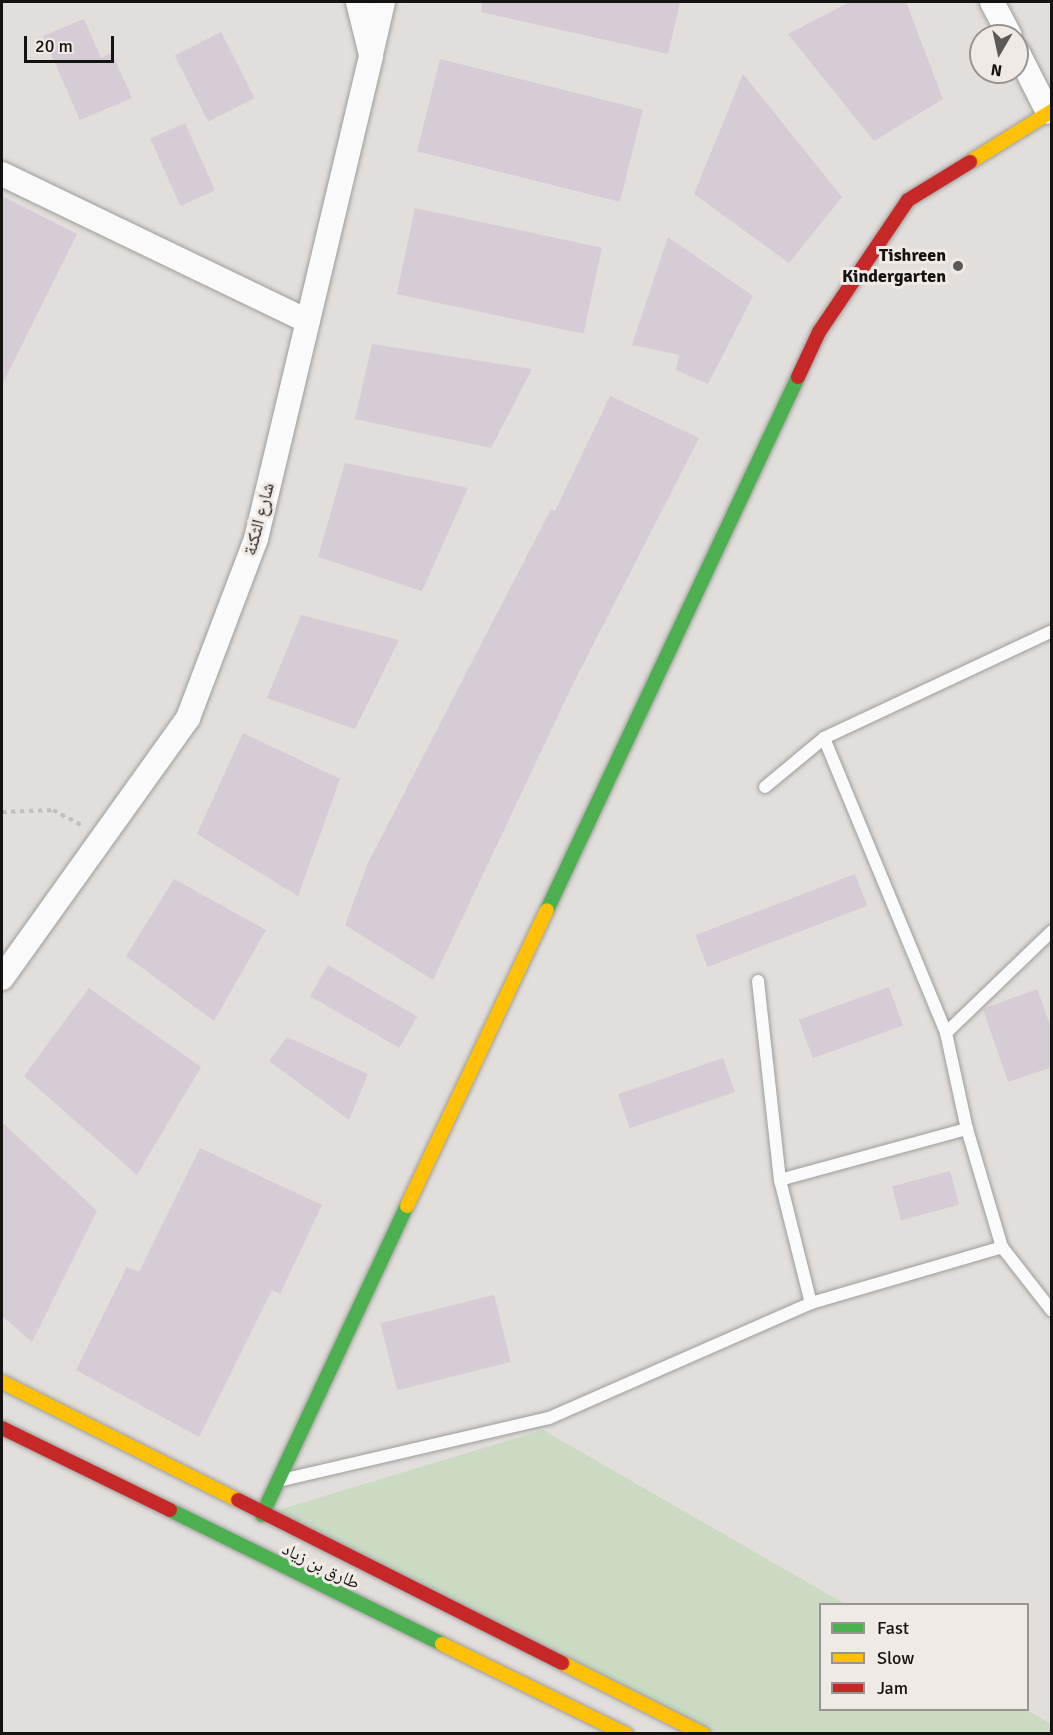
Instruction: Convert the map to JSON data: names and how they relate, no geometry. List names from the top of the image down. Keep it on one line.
{"streets":{"street":["شارع الثكنة","طارق بن زياد"]},"places":["Tishreen Kindergarten"],"legend":["Fast","Slow","Jam"],"scale_bar":"20 m","north":"bottom"}
